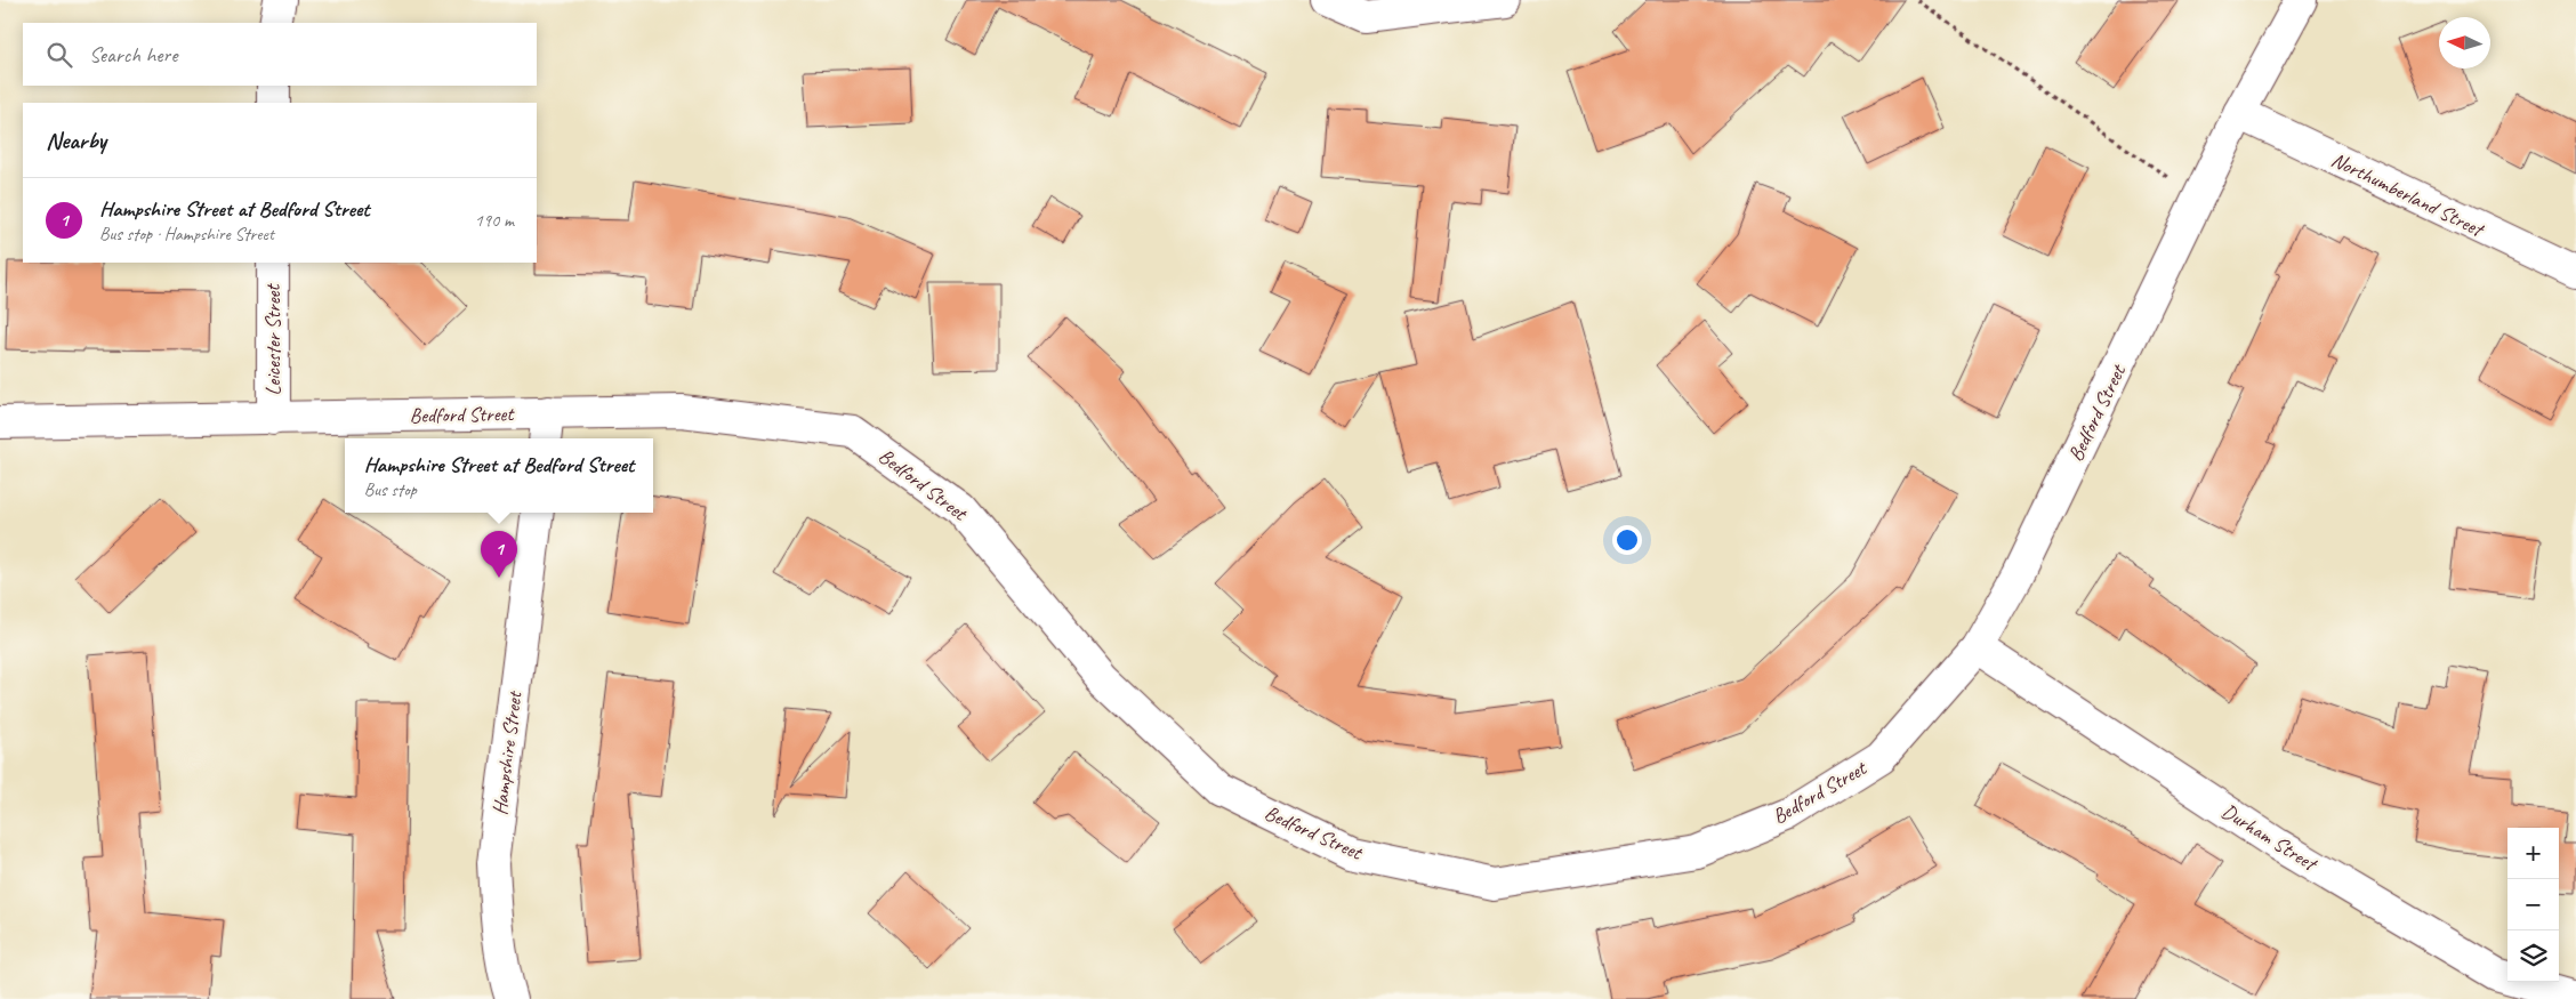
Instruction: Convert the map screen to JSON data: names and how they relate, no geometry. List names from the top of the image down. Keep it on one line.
{"streets":{"street":["Northumberland Street","Leicester Street","Bedford Street","Hampshire Street","Durham Street"]},"crossings":[["Northumberland Street","Bedford Street"],["Leicester Street","Bedford Street"],["Bedford Street","Durham Street"]],"north":"left","page":{"search":"Search here","heading":"Nearby","list":[{"mark":"1","name":"Hampshire Street at Bedford Street","note":"Bus stop · Hampshire Street","value":"190 m"}],"popup":["Hampshire Street at Bedford Street","Bus stop"],"pins":"1","map_buttons":["+","−"]}}
